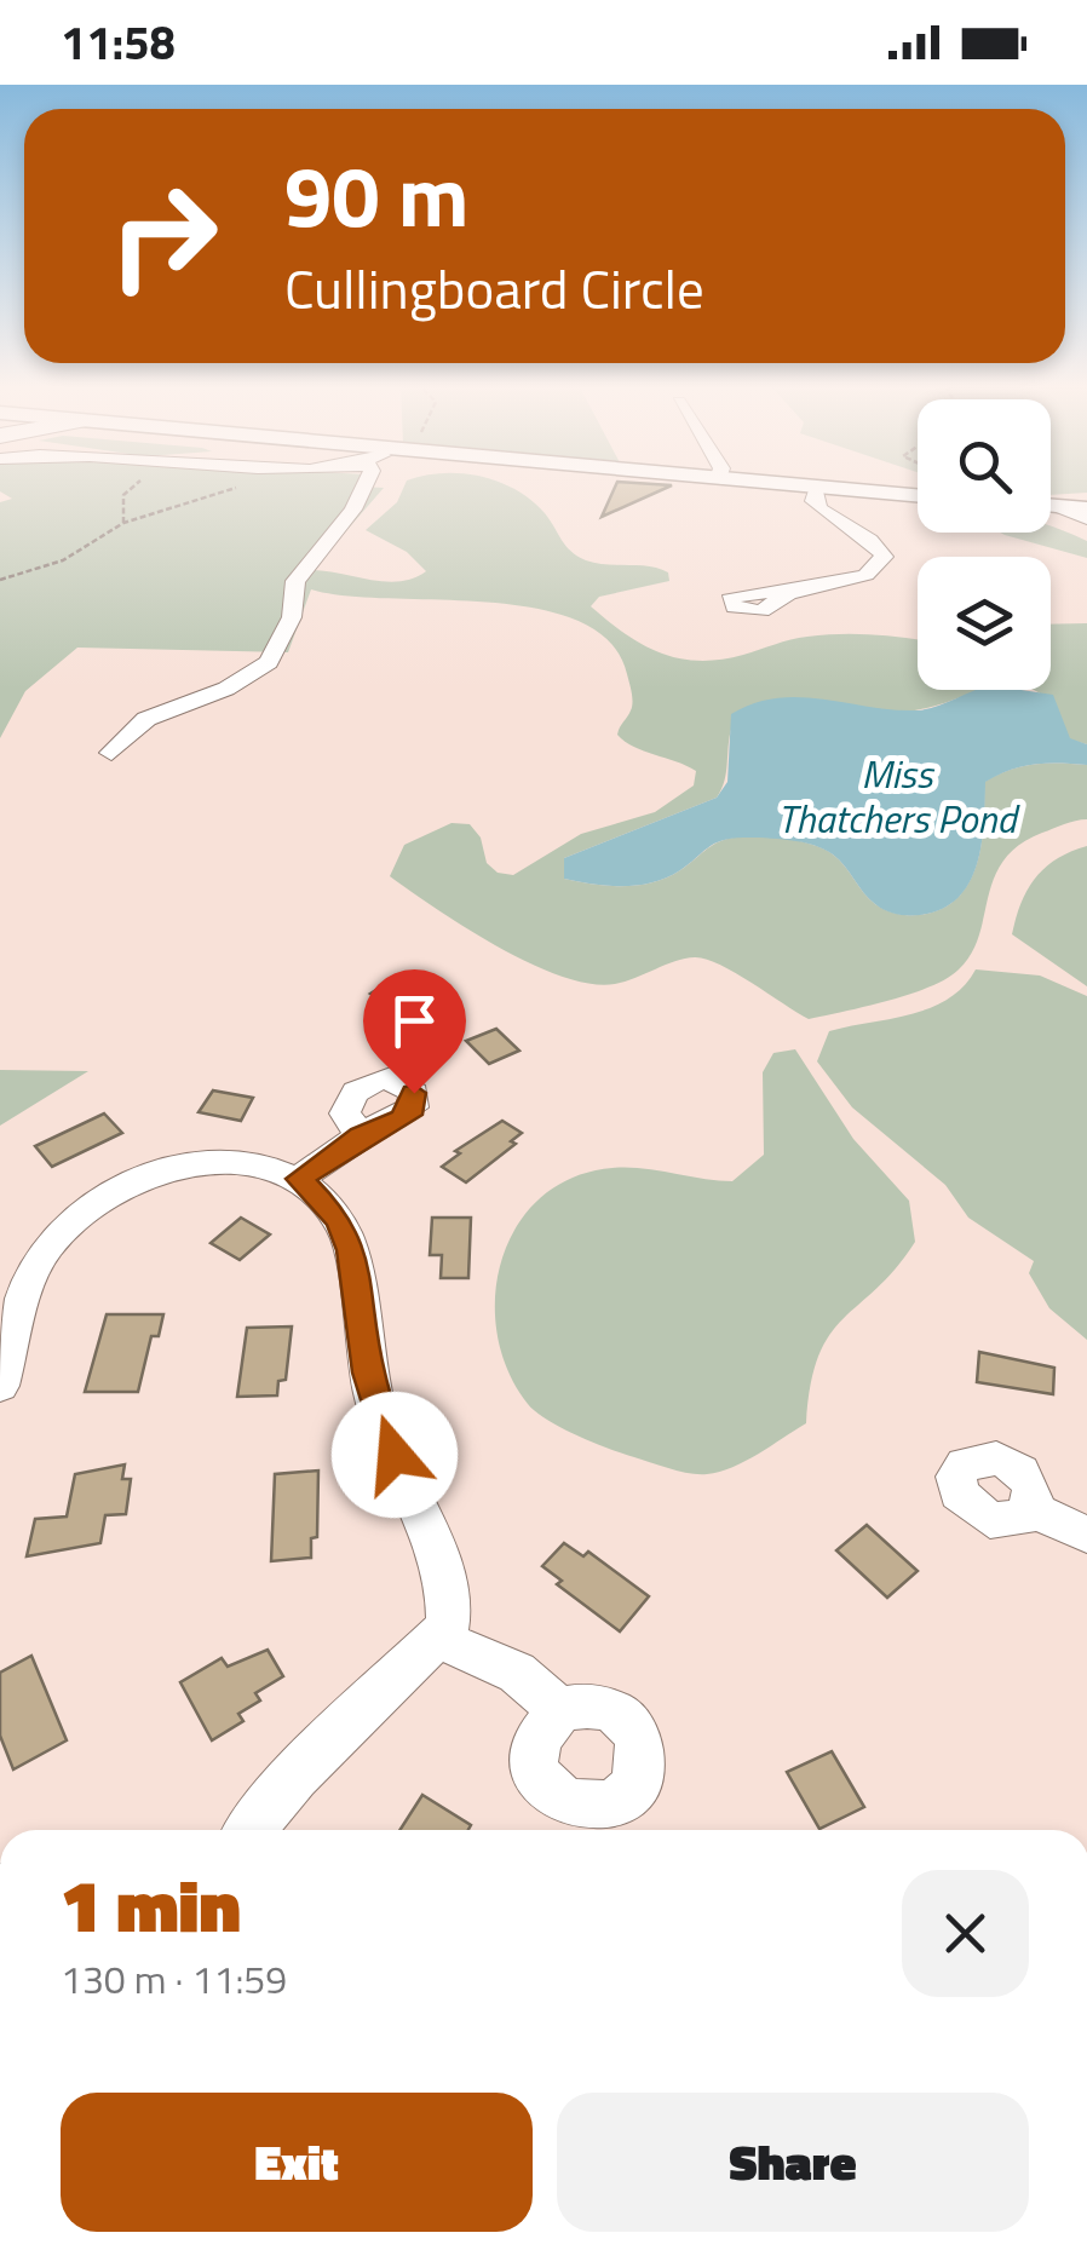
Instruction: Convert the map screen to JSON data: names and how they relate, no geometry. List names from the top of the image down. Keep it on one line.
{"water":["Miss Thatchers Pond"],"page":{"status":"11:58","turn":["90 m","Cullingboard Circle"],"heading":["1 min","130 m · 11:59"],"buttons":["Exit","Share"]}}
